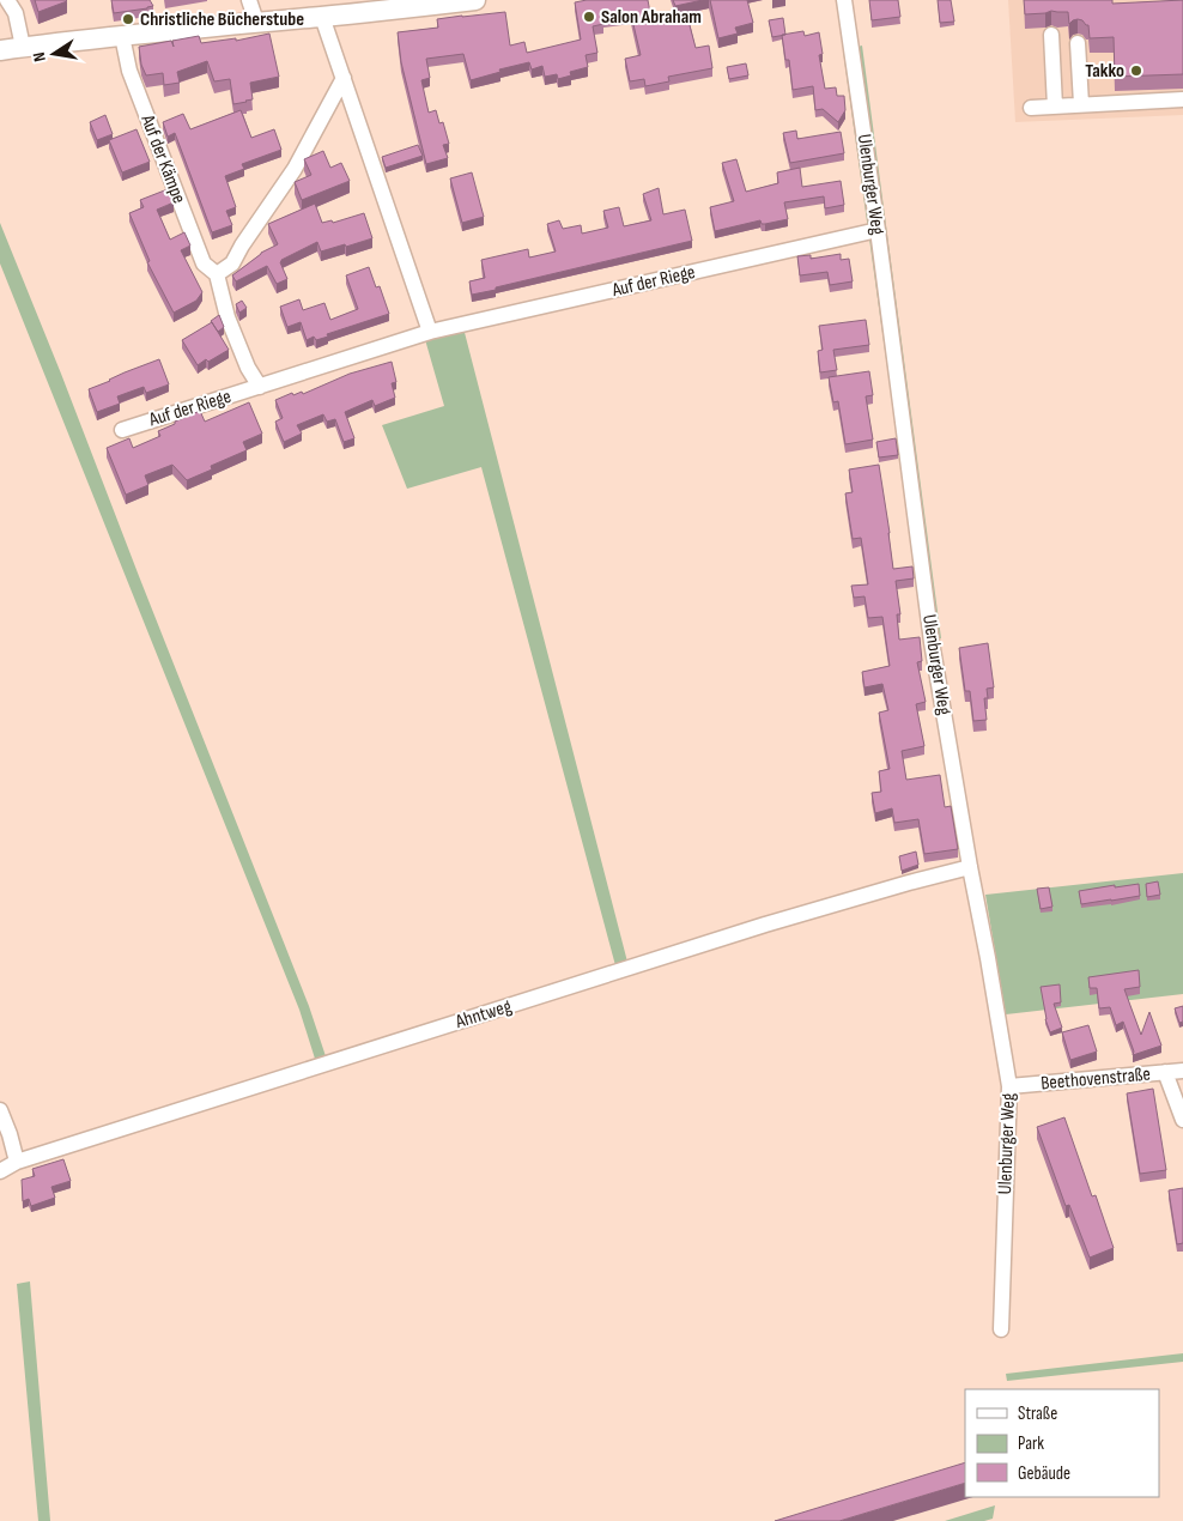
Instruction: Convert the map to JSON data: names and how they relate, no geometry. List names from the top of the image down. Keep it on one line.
{"streets":{"street":["Auf der Kämpe","Ulenburger Weg","Auf der Riege","Ahntweg","Beethovenstraße"]},"crossings":[["Auf der Kämpe","Auf der Riege"],["Ulenburger Weg","Auf der Riege"],["Ulenburger Weg","Ahntweg"],["Ulenburger Weg","Beethovenstraße"]],"places":["Salon Abraham","Christliche Bücherstube","Takko"],"legend":["Straße","Park","Gebäude"],"north":"left"}
